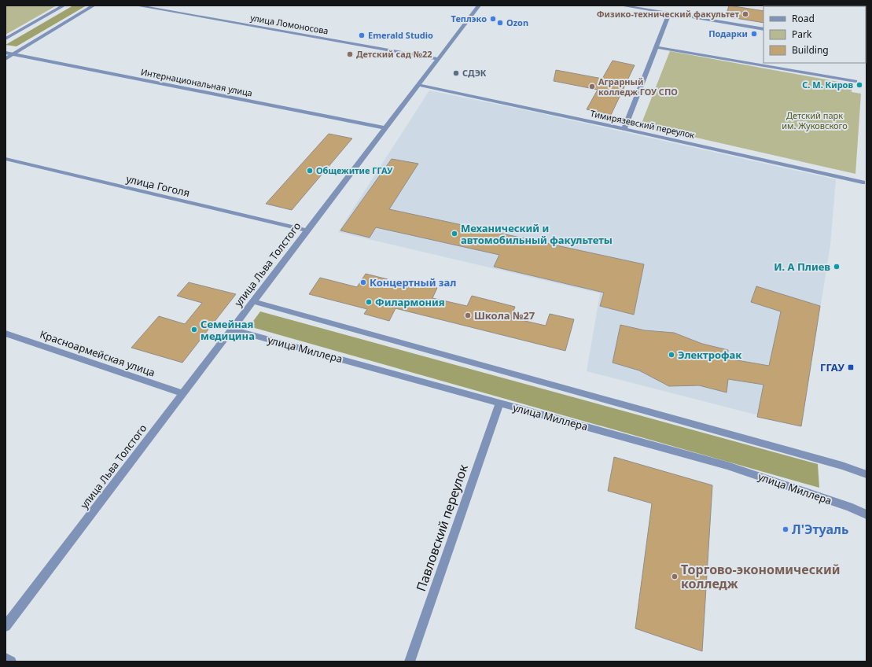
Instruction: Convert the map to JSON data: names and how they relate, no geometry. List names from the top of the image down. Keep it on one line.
{"streets":{"street":["улица Ломоносова","Интернациональная улица","Тимирязевский переулок","улица Гоголя","улица Льва Толстого","улица Миллера","Красноармейская улица","Павловский переулок"]},"crossings":[["улица Ломоносова","улица Льва Толстого"],["Интернациональная улица","улица Льва Толстого"],["Тимирязевский переулок","улица Льва Толстого"],["улица Гоголя","улица Льва Толстого"],["улица Льва Толстого","улица Миллера"],["улица Льва Толстого","Красноармейская улица"],["улица Миллера","Павловский переулок"]],"parks":["Детский парк им. Жуковского"],"places":{"other":["Физико-технический факультет","Теплэко","Ozon","Подарки","Emerald Studio","Детский сад №22","СДЭК","С. М. Киров","Аграрный колледж ГОУ СПО","Общежитие ГГАУ","Механический и автомобильный факультеты","И. А Плиев","Концертный зал","Филармония","Школа №27","Семейная медицина","Электрофак","Л'Этуаль","Торгово-экономический колледж"],"transit":["ГГАУ"]},"legend":["Road","Park","Building"]}
